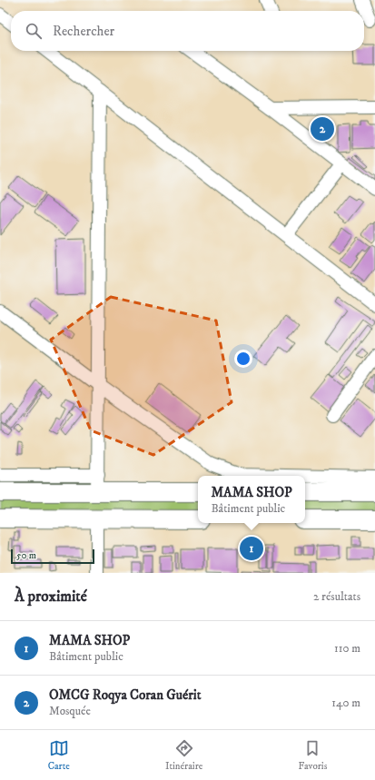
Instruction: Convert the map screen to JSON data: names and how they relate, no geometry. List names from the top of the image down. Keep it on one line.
{"scale_bar":"50 m","page":{"search":"Rechercher","pins":["2","1"],"popup":["MAMA SHOP","Bâtiment public"],"scale":"50 m","heading":["À proximité","2 résultats"],"list":[{"mark":"1","name":"MAMA SHOP","note":"Bâtiment public","value":"110 m"},{"mark":"2","name":"OMCG Roqya Coran Guérit","note":"Mosquée","value":"140 m"}],"nav":["Carte","Itinéraire","Favoris"]}}
